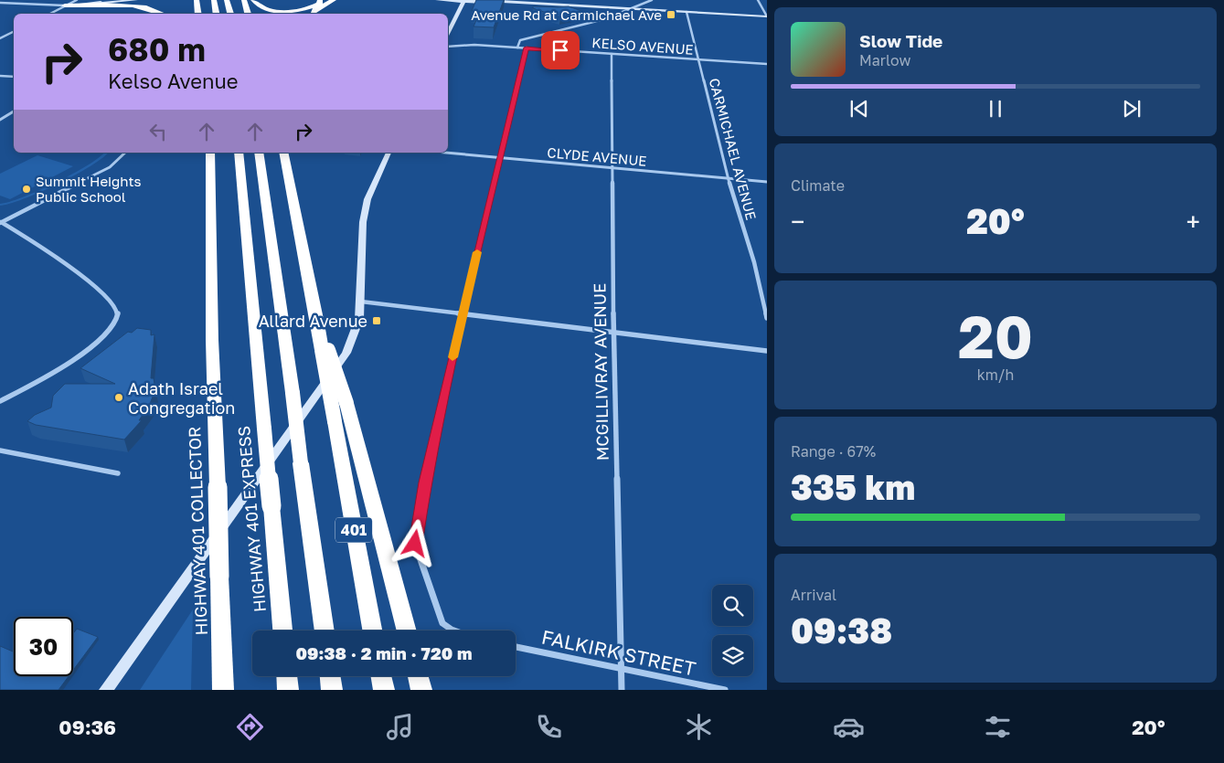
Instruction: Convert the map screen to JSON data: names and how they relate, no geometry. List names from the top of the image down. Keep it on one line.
{"streets":{"highway":["HIGHWAY 401 EXPRESS","401","HIGHWAY 401 COLLECTOR"],"street":["KELSO AVENUE","CARMICHAEL AVENUE","CLYDE AVENUE","MCGILLIVRAY AVENUE","FALKIRK STREET"]},"crossings":[["KELSO AVENUE","CARMICHAEL AVENUE"],["KELSO AVENUE","MCGILLIVRAY AVENUE"],["CARMICHAEL AVENUE","CLYDE AVENUE"],["CLYDE AVENUE","MCGILLIVRAY AVENUE"],["MCGILLIVRAY AVENUE","FALKIRK STREET"]],"places":{"transit":["Avenue Rd at Carmichael Ave","Allard Avenue"],"other":["Summit Heights Public School","Adath Israel Congregation"]},"page":{"turn":["680 m","Kelso Avenue"],"song":["Slow Tide","Marlow"],"tile":["Climate",["20","km/h"],["Range · 67%","335 km"],["Arrival","09:38"]],"heat":["−","20°","+"],"limit":"30","trip":"09:38 · 2 min · 720 m","tabs":["09:36","20°"]}}
